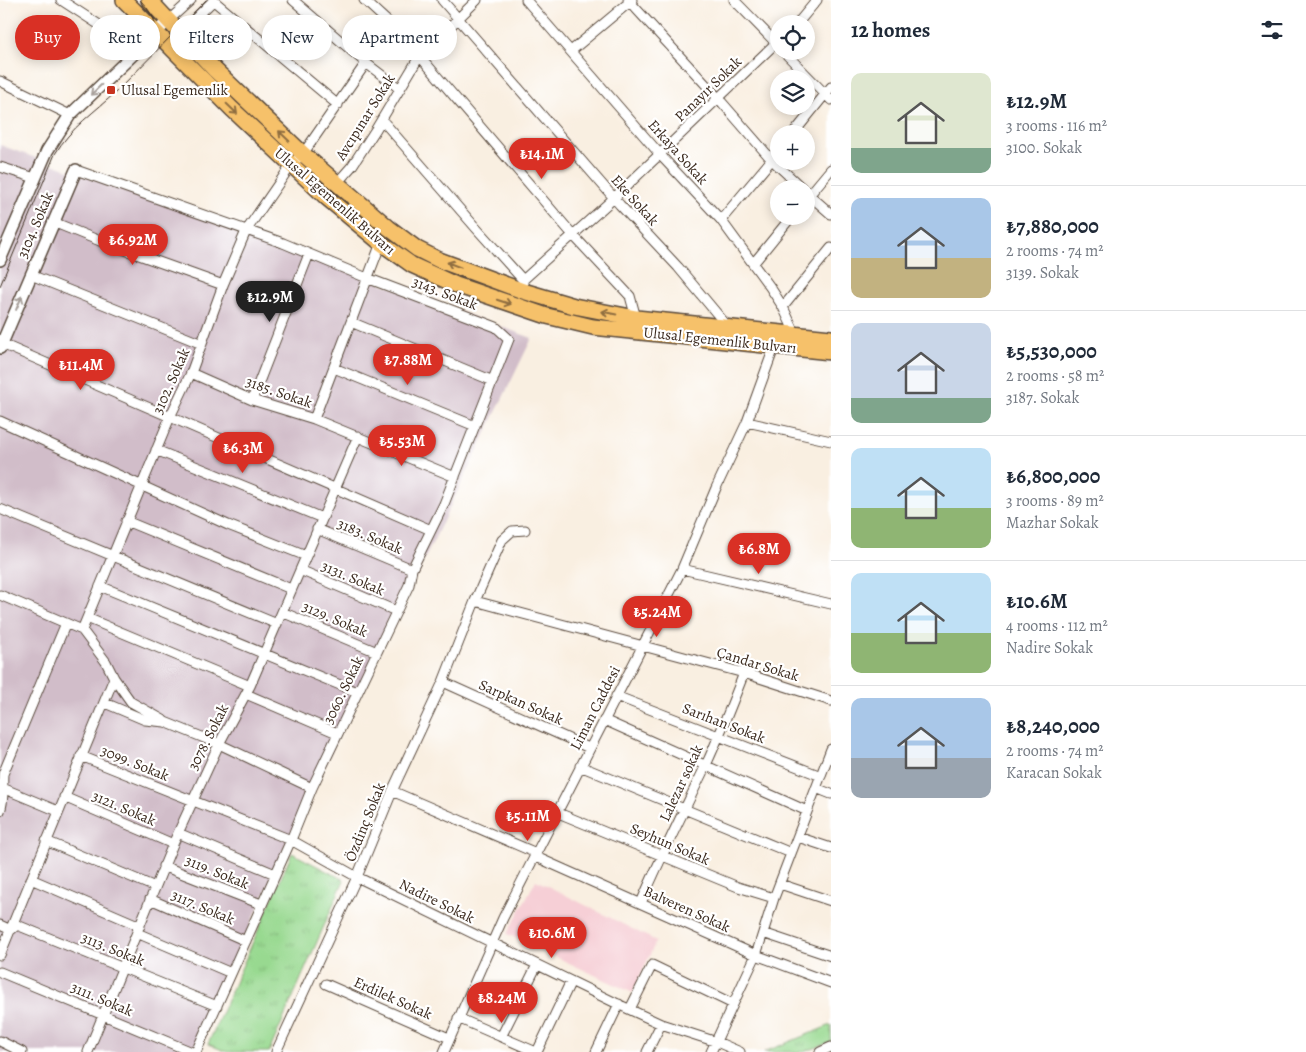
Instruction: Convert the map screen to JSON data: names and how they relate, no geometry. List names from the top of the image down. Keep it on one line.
{"streets":{"main road":["Ulusal Egemenlik Bulvarı"],"street":["Panayır Sokak","Avcıpınar Sokak","Erkaya Sokak","Eke Sokak","3104. Sokak","3143. Sokak","3102. Sokak","3185. Sokak","3183. Sokak","3131. Sokak","3129. Sokak","Çandar Sokak","3060. Sokak","Sarpkan Sokak","Liman Caddesi","Sarıhan Sokak","3078. Sokak","3099. Sokak","Lalezar sokak","3121. Sokak","Özdinç Sokak","Seyhun Sokak","3119. Sokak","Nadire Sokak","3117. Sokak","Balveren Sokak","3113. Sokak","Erdilek Sokak","3111. Sokak"]},"crossings":[["Panayır Sokak","Erkaya Sokak"],["Panayır Sokak","Eke Sokak"],["Panayır Sokak","Ulusal Egemenlik Bulvarı"],["Avcıpınar Sokak","Eke Sokak"],["Avcıpınar Sokak","Ulusal Egemenlik Bulvarı"],["Erkaya Sokak","Ulusal Egemenlik Bulvarı"],["Eke Sokak","Ulusal Egemenlik Bulvarı"],["Ulusal Egemenlik Bulvarı","3102. Sokak"],["Ulusal Egemenlik Bulvarı","Liman Caddesi"],["3104. Sokak","3143. Sokak"],["3143. Sokak","3102. Sokak"],["3143. Sokak","3060. Sokak"],["3102. Sokak","3185. Sokak"],["3185. Sokak","3060. Sokak"],["3185. Sokak","3078. Sokak"],["3183. Sokak","3060. Sokak"],["3183. Sokak","3078. Sokak"],["3131. Sokak","3060. Sokak"],["3131. Sokak","3078. Sokak"],["3129. Sokak","3060. Sokak"],["3129. Sokak","3078. Sokak"],["Çandar Sokak","Liman Caddesi"],["Çandar Sokak","Lalezar sokak"],["Çandar Sokak","Özdinç Sokak"],["3060. Sokak","3099. Sokak"],["3060. Sokak","3119. Sokak"],["3060. Sokak","Nadire Sokak"],["3060. Sokak","3117. Sokak"],["3060. Sokak","3113. Sokak"],["3060. Sokak","3111. Sokak"],["Sarpkan Sokak","Liman Caddesi"],["Sarpkan Sokak","Özdinç Sokak"],["Liman Caddesi","Sarıhan Sokak"],["Liman Caddesi","Seyhun Sokak"],["Liman Caddesi","Nadire Sokak"],["Liman Caddesi","Balveren Sokak"],["Liman Caddesi","Erdilek Sokak"],["Sarıhan Sokak","Lalezar sokak"],["3078. Sokak","3099. Sokak"],["3078. Sokak","3121. Sokak"],["3078. Sokak","3119. Sokak"],["3078. Sokak","3117. Sokak"],["3078. Sokak","3113. Sokak"],["3078. Sokak","3111. Sokak"],["3099. Sokak","Nadire Sokak"],["Lalezar sokak","Seyhun Sokak"],["Lalezar sokak","Balveren Sokak"],["Özdinç Sokak","Nadire Sokak"],["Özdinç Sokak","Balveren Sokak"]],"one_way":["3104. Sokak"],"places":{"transit":["Ulusal Egemenlik"]},"page":{"heading":"12 homes","map_buttons":["+","−"],"chip":["Buy","Rent","Filters","New","Apartment"],"list":[{"name":"₺12.9M","note":"3 rooms · 116 m² · 3100. Sokak"},{"name":"₺7,880,000","note":"2 rooms · 74 m² · 3139. Sokak"},{"name":"₺5,530,000","note":"2 rooms · 58 m² · 3187. Sokak"},{"name":"₺6,800,000","note":"3 rooms · 89 m² · Mazhar Sokak"},{"name":"₺10.6M","note":"4 rooms · 112 m² · Nadire Sokak"},{"name":"₺8,240,000","note":"2 rooms · 74 m² · Karacan Sokak"}],"price":["₺14.1M","₺6.92M","₺12.9M","₺7.88M","₺11.4M","₺5.53M","₺6.3M","₺6.8M","₺5.24M","₺5.11M","₺10.6M","₺8.24M"]}}
